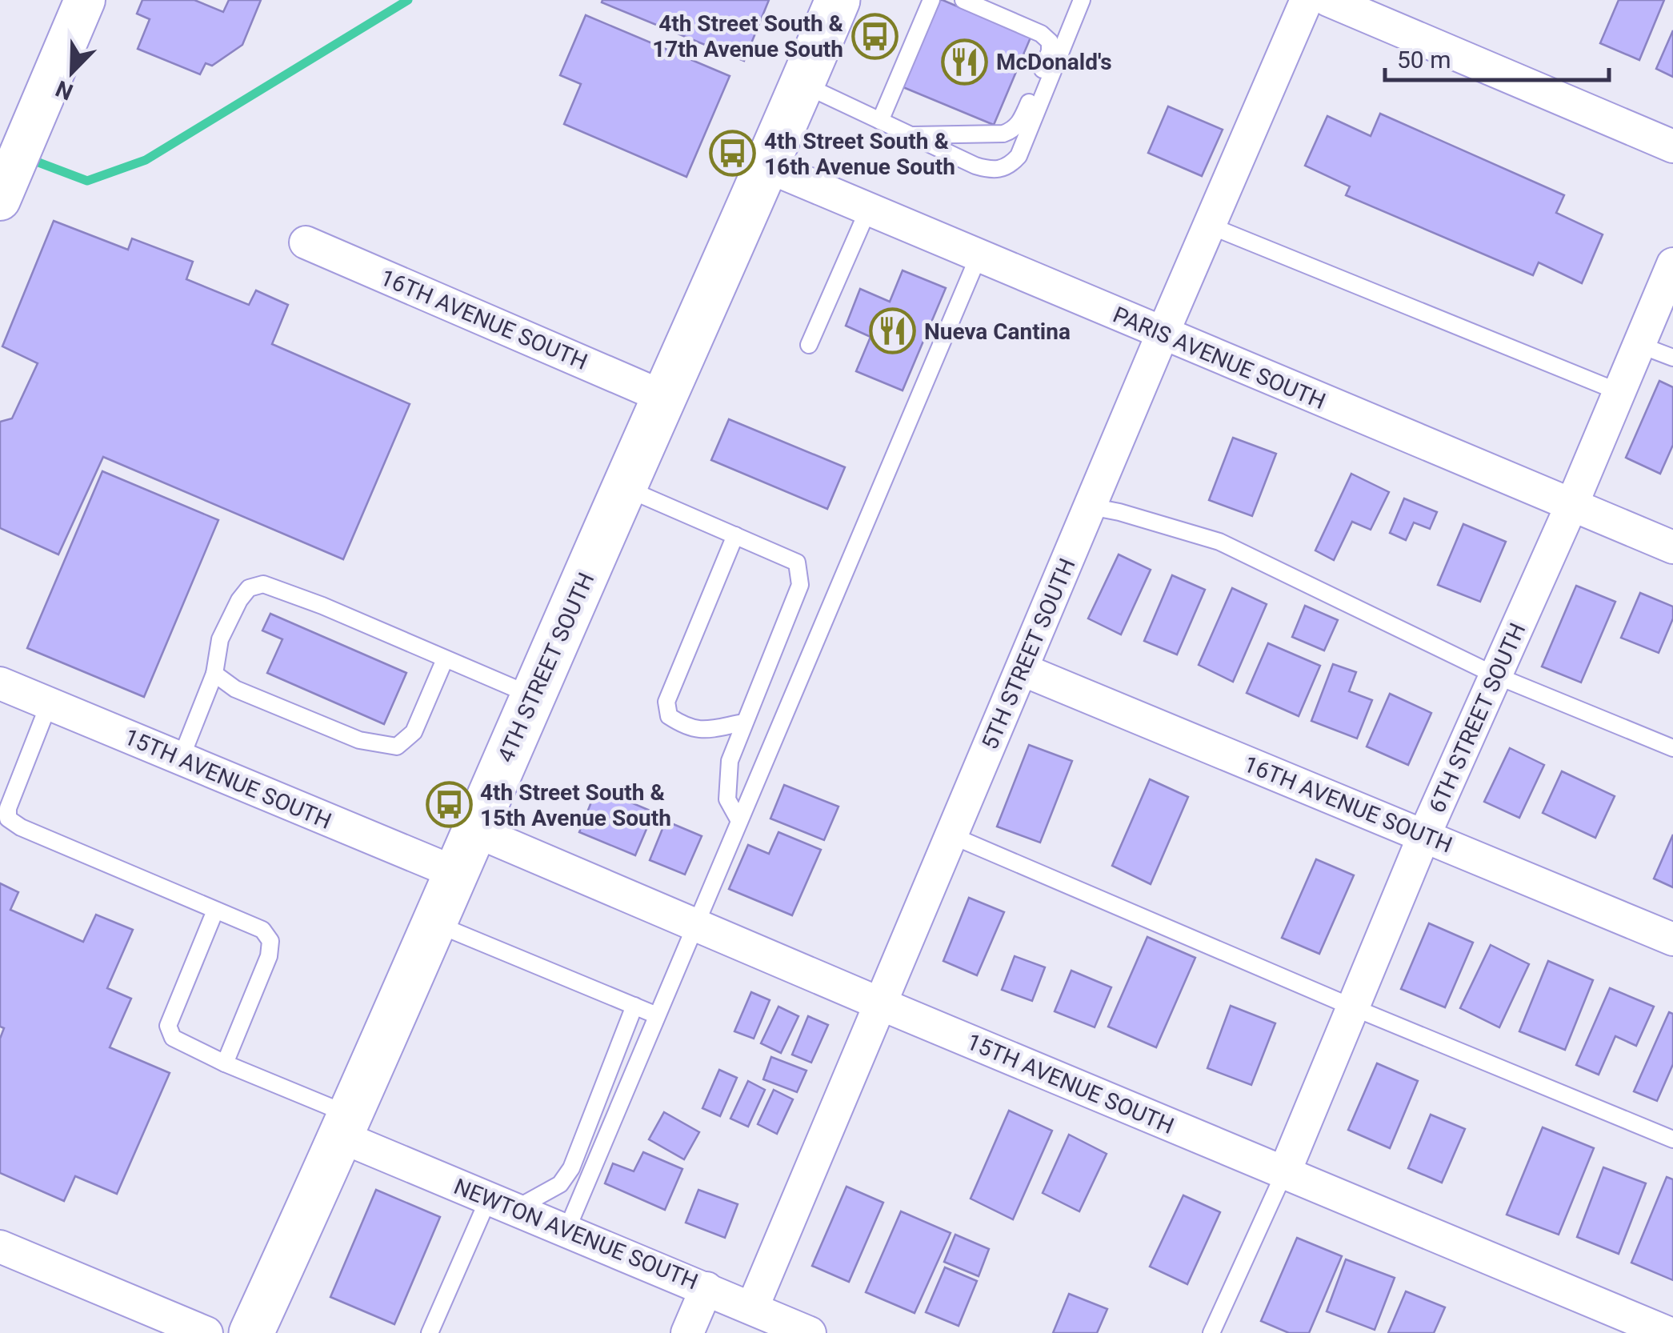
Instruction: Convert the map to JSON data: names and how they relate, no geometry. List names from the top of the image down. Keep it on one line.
{"streets":{"main road":["4TH STREET SOUTH"],"street":["16TH AVENUE SOUTH","PARIS AVENUE SOUTH","5TH STREET SOUTH","6TH STREET SOUTH","15TH AVENUE SOUTH","NEWTON AVENUE SOUTH"]},"crossings":[["16TH AVENUE SOUTH","5TH STREET SOUTH"],["16TH AVENUE SOUTH","4TH STREET SOUTH"],["16TH AVENUE SOUTH","6TH STREET SOUTH"],["PARIS AVENUE SOUTH","5TH STREET SOUTH"],["PARIS AVENUE SOUTH","4TH STREET SOUTH"],["PARIS AVENUE SOUTH","6TH STREET SOUTH"],["5TH STREET SOUTH","15TH AVENUE SOUTH"],["5TH STREET SOUTH","NEWTON AVENUE SOUTH"],["4TH STREET SOUTH","15TH AVENUE SOUTH"],["4TH STREET SOUTH","NEWTON AVENUE SOUTH"],["6TH STREET SOUTH","15TH AVENUE SOUTH"]],"places":{"bus stop":["4th Street South & 17th Avenue South","4th Street South & 16th Avenue South","4th Street South & 15th Avenue South"],"restaurant":["McDonald's","Nueva Cantina"]},"scale_bar":"50 m","north":"bottom left"}
